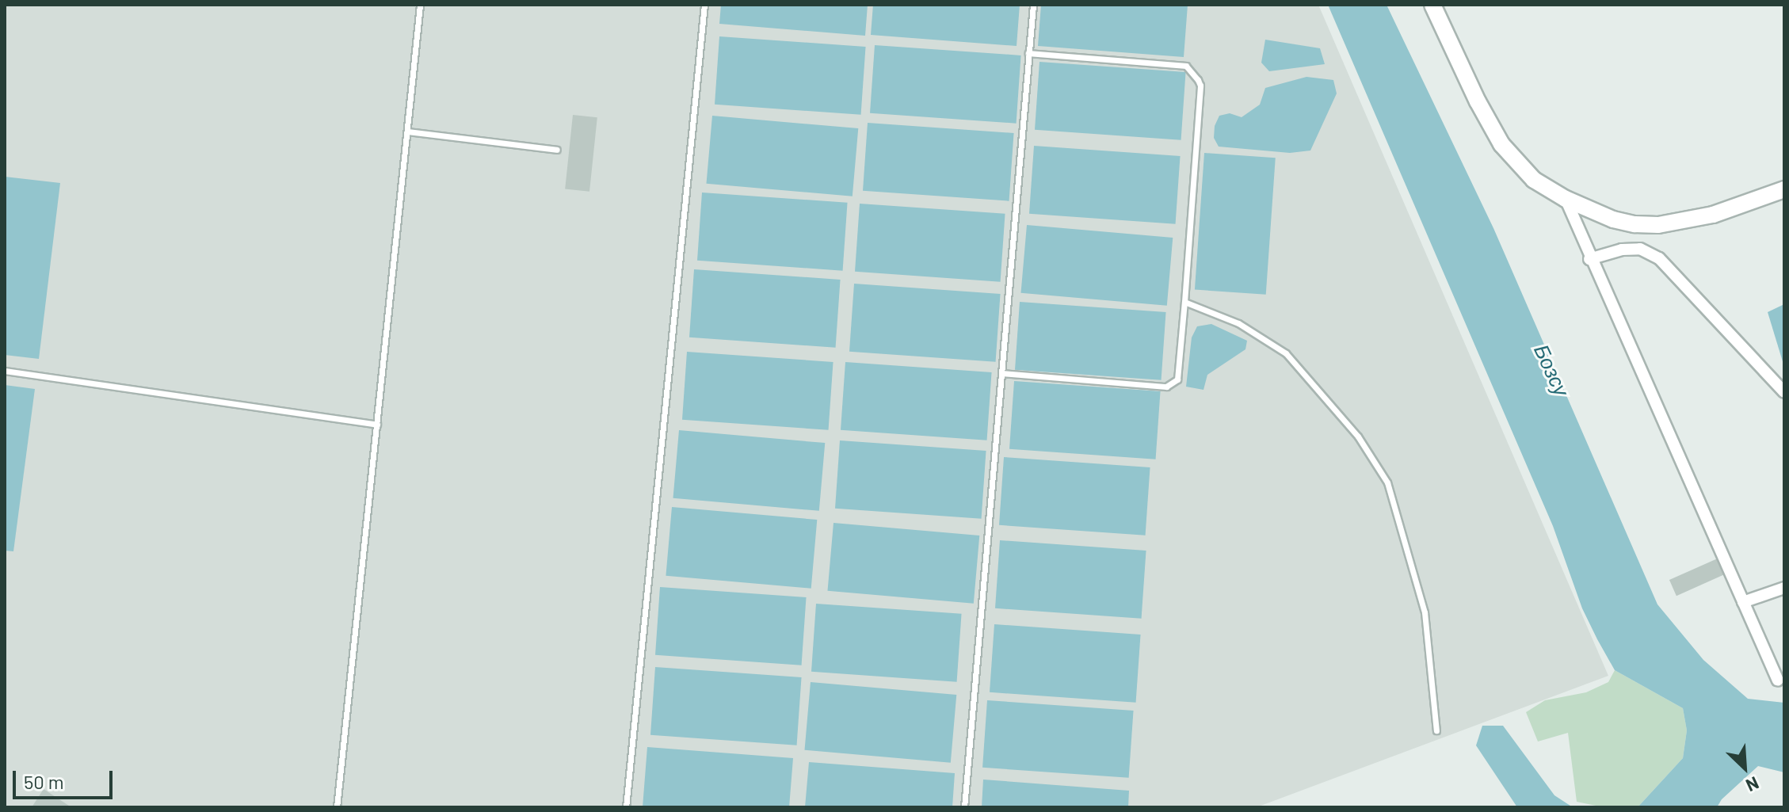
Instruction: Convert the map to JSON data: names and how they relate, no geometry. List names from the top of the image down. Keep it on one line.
{"water":["Бозсу"],"scale_bar":"50 m","north":"bottom right"}
